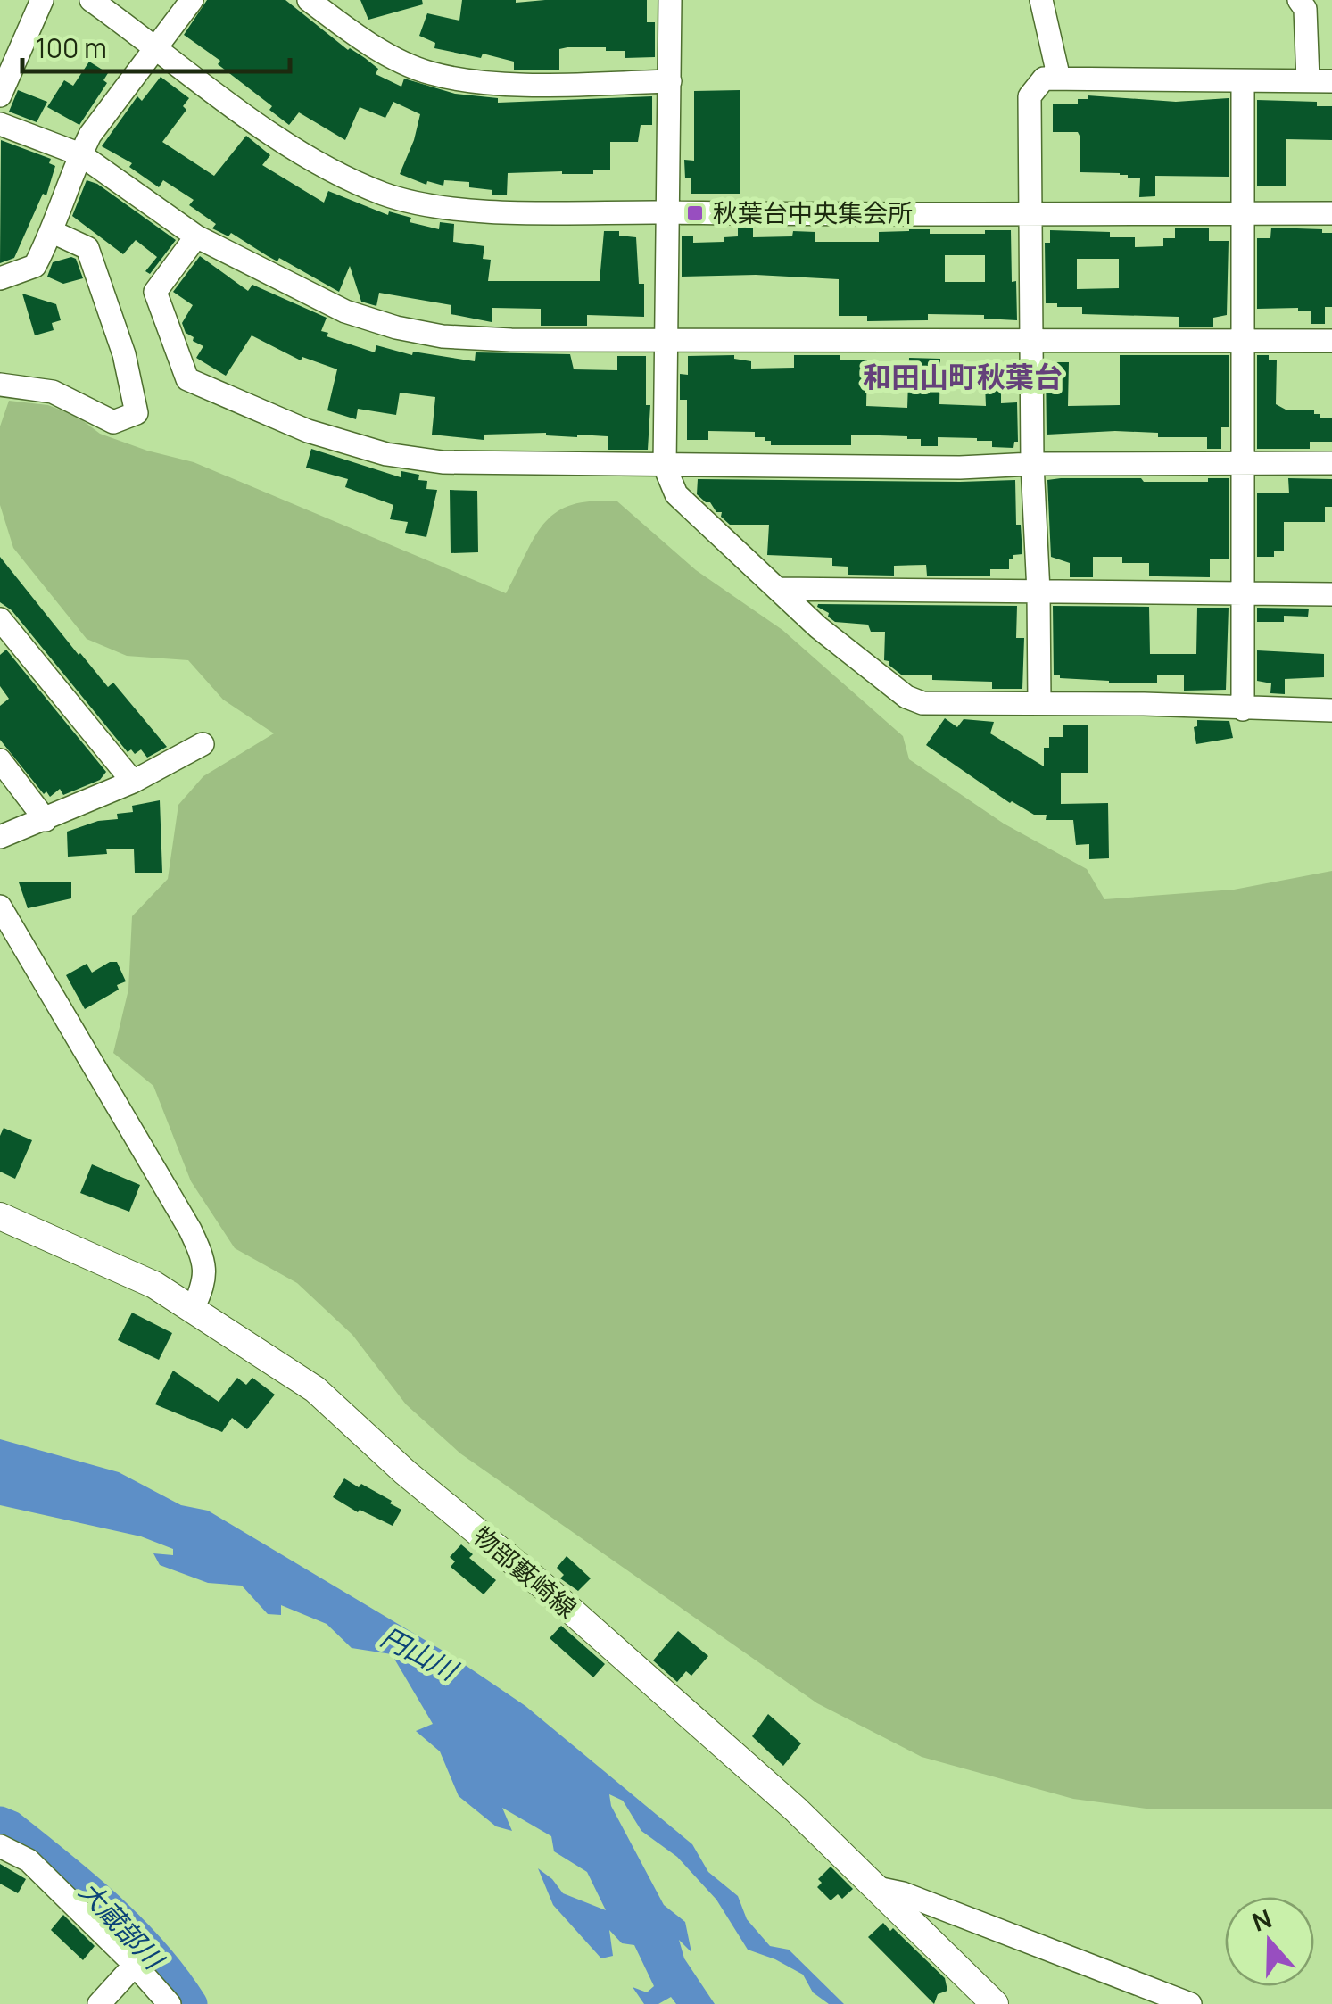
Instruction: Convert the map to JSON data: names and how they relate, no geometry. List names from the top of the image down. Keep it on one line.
{"streets":{"main road":["物部藪崎線"]},"districts":["和田山町秋葉台"],"water":["円山川","大蔵部川"],"places":{"transit":["秋葉台中央集会所"]},"scale_bar":"100 m","north":"top"}
